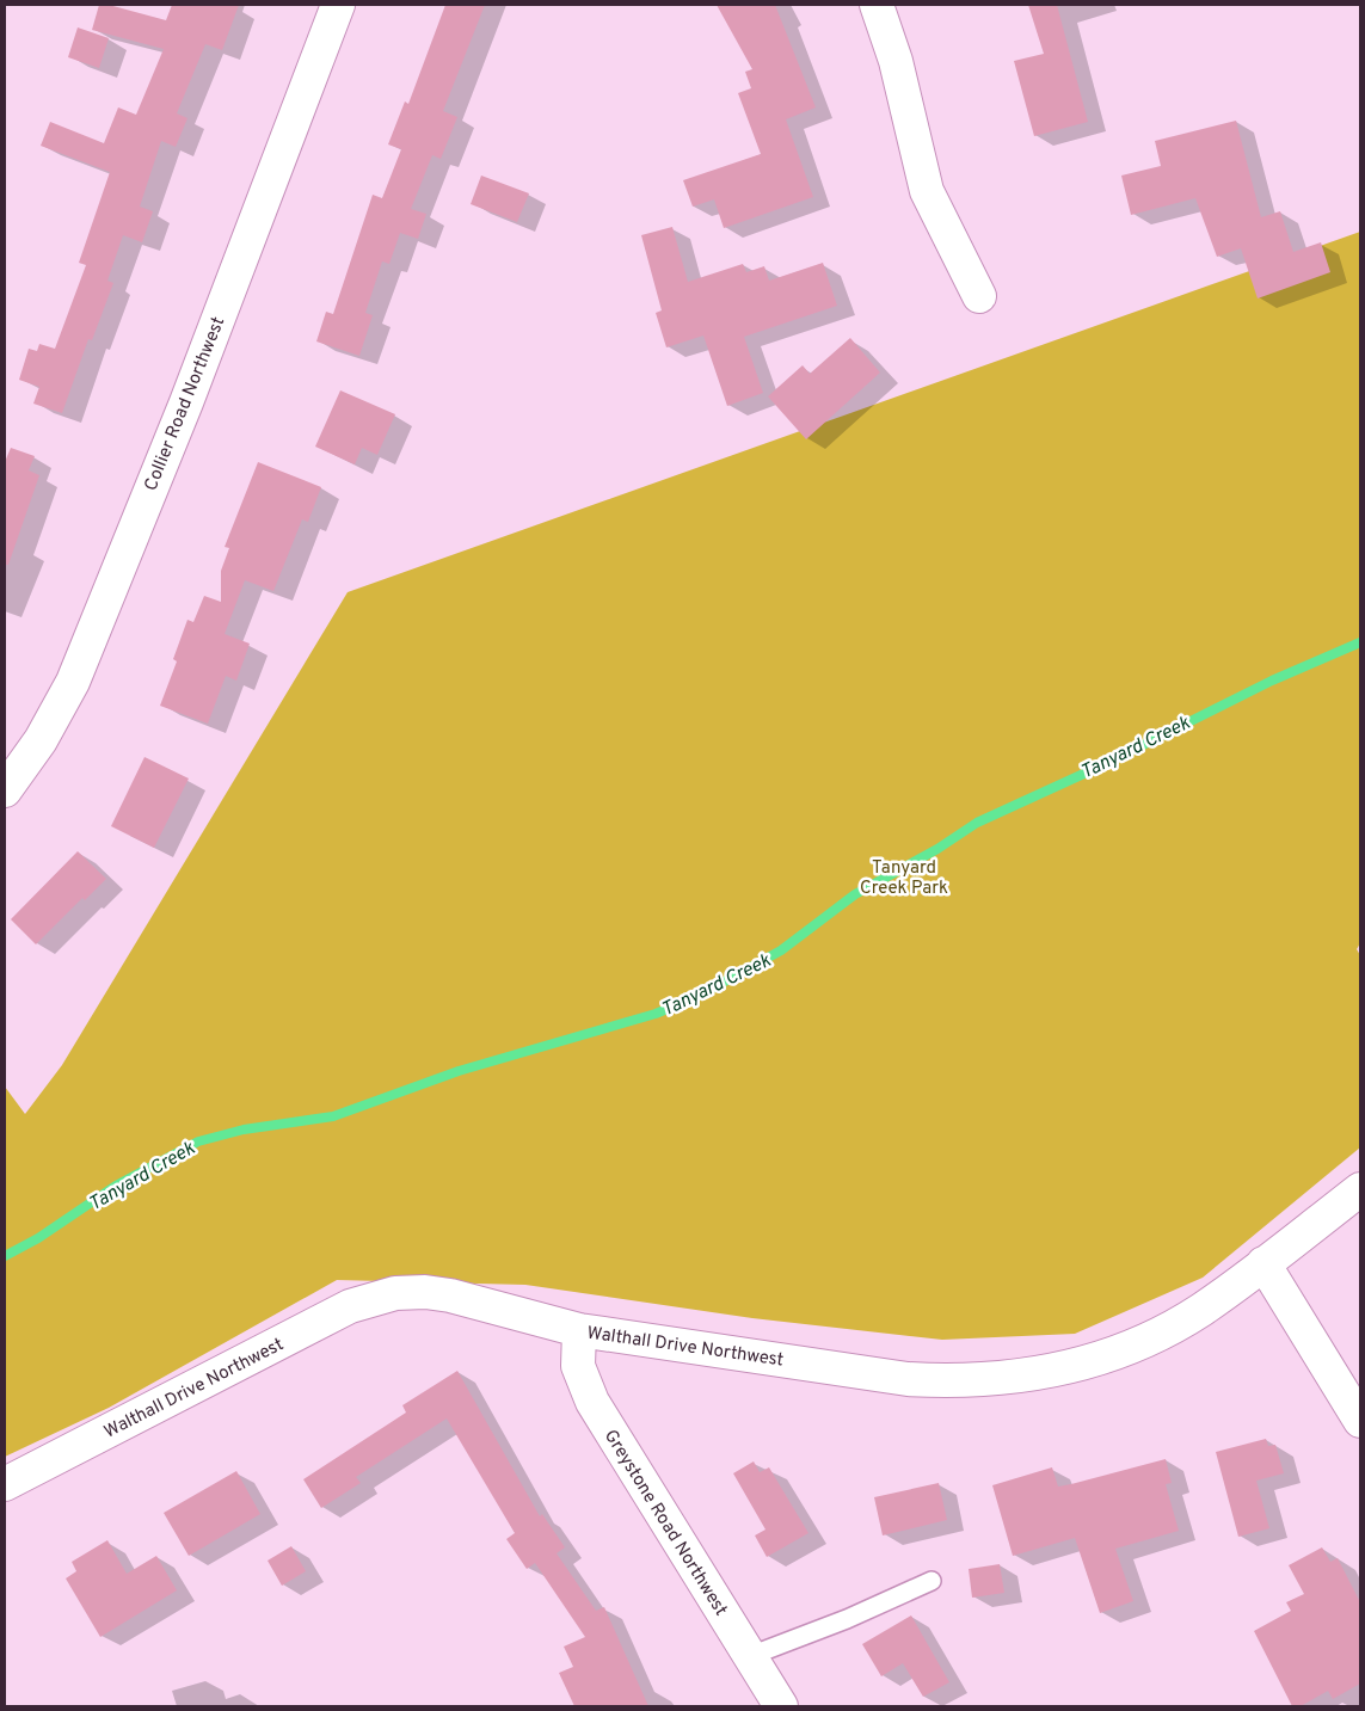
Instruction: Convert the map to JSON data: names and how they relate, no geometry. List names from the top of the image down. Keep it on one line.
{"streets":{"street":["Collier Road Northwest","Walthall Drive Northwest","Greystone Road Northwest"]},"crossings":[["Walthall Drive Northwest","Greystone Road Northwest"]],"water":["Tanyard Creek"],"parks":["Tanyard Creek Park"]}
